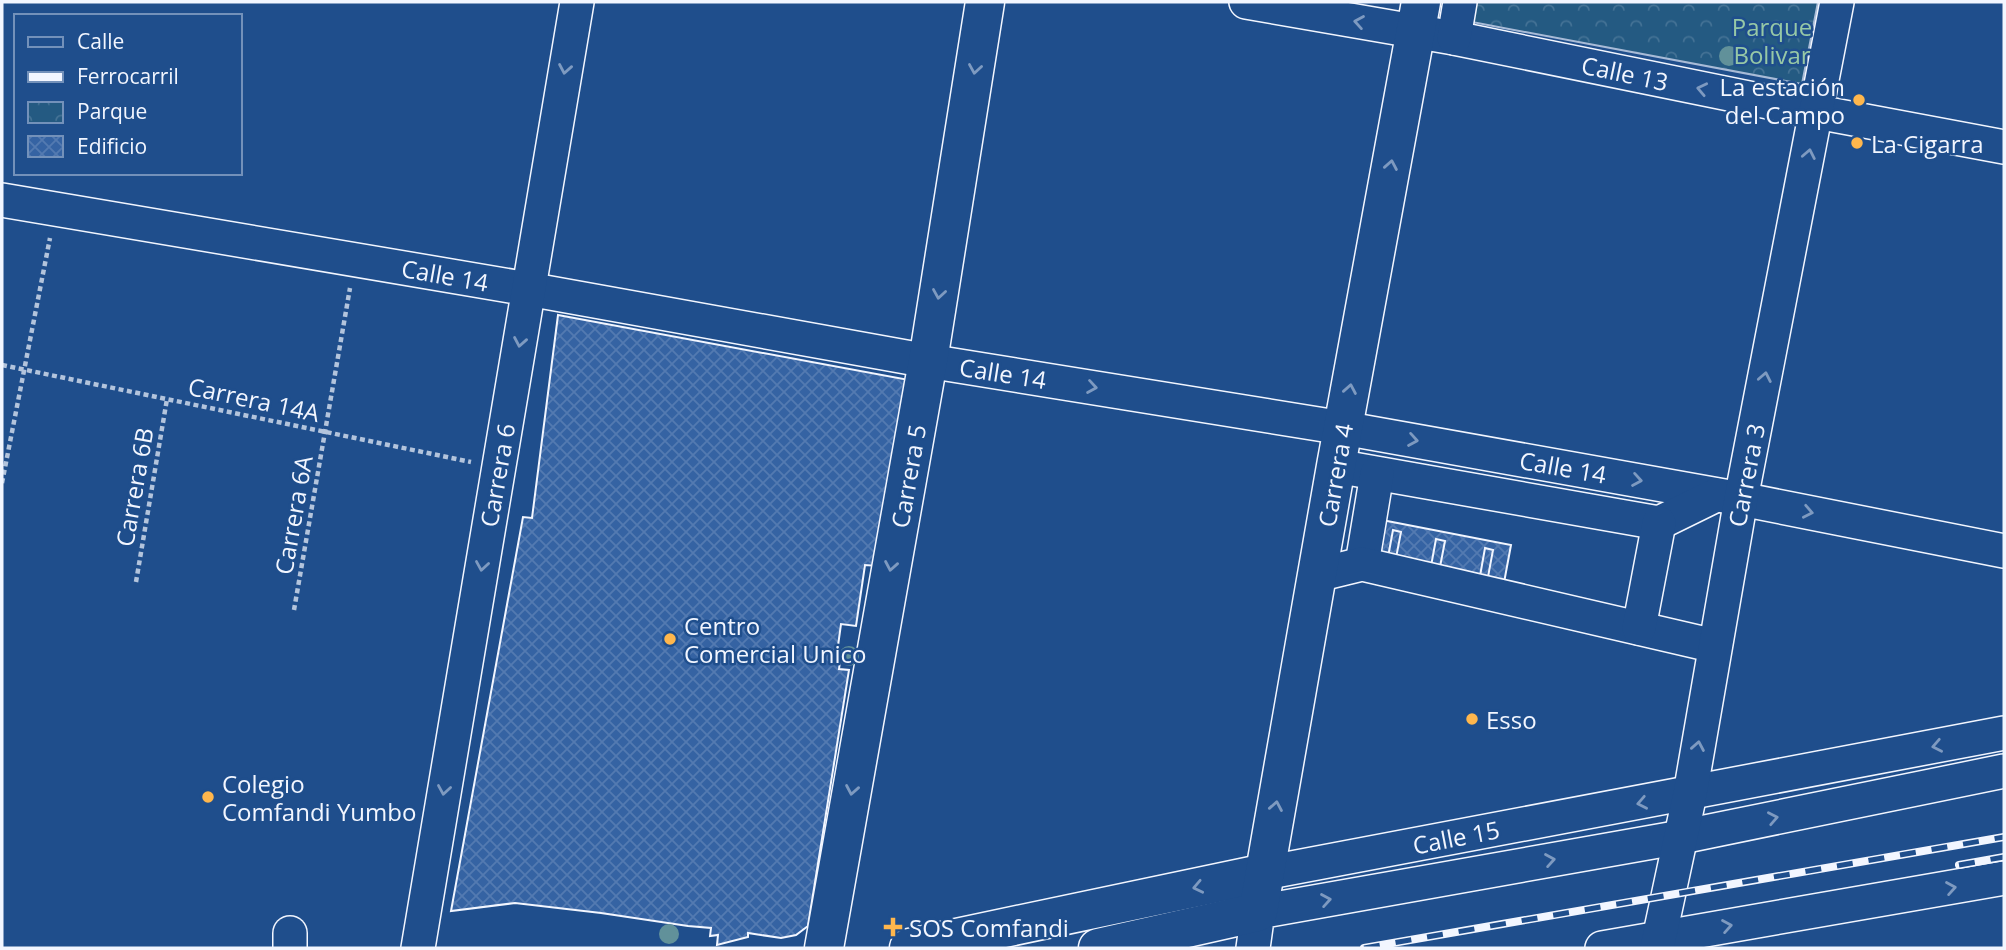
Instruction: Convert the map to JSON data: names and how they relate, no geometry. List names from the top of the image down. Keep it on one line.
{"streets":{"main road":["Carrera 4","Carrera 5","Calle 15"],"street":["Calle 13","Calle 14","Carrera 6","Carrera 3"],"path":["Carrera 14A","Carrera 6B","Carrera 6A"]},"crossings":[["Calle 13","Carrera 4"],["Calle 13","Carrera 3"],["Calle 14","Carrera 6"],["Calle 14","Carrera 4"],["Calle 14","Carrera 3"],["Calle 14","Carrera 5"],["Calle 14","Carrera 6A"],["Carrera 14A","Carrera 6"],["Carrera 14A","Carrera 6B"],["Carrera 14A","Carrera 6A"],["Carrera 4","Calle 15"],["Carrera 3","Calle 15"]],"one_way":["Calle 13","Carrera 6","Carrera 4","Carrera 3","Carrera 5"],"parks":["Parque Bolivar"],"places":{"other":["La estación del Campo","La Cigarra","Centro Comercial Unico","Esso","Colegio Comfandi Yumbo"],"health":["SOS Comfandi"]},"legend":["Calle","Ferrocarril","Parque","Edificio"]}
